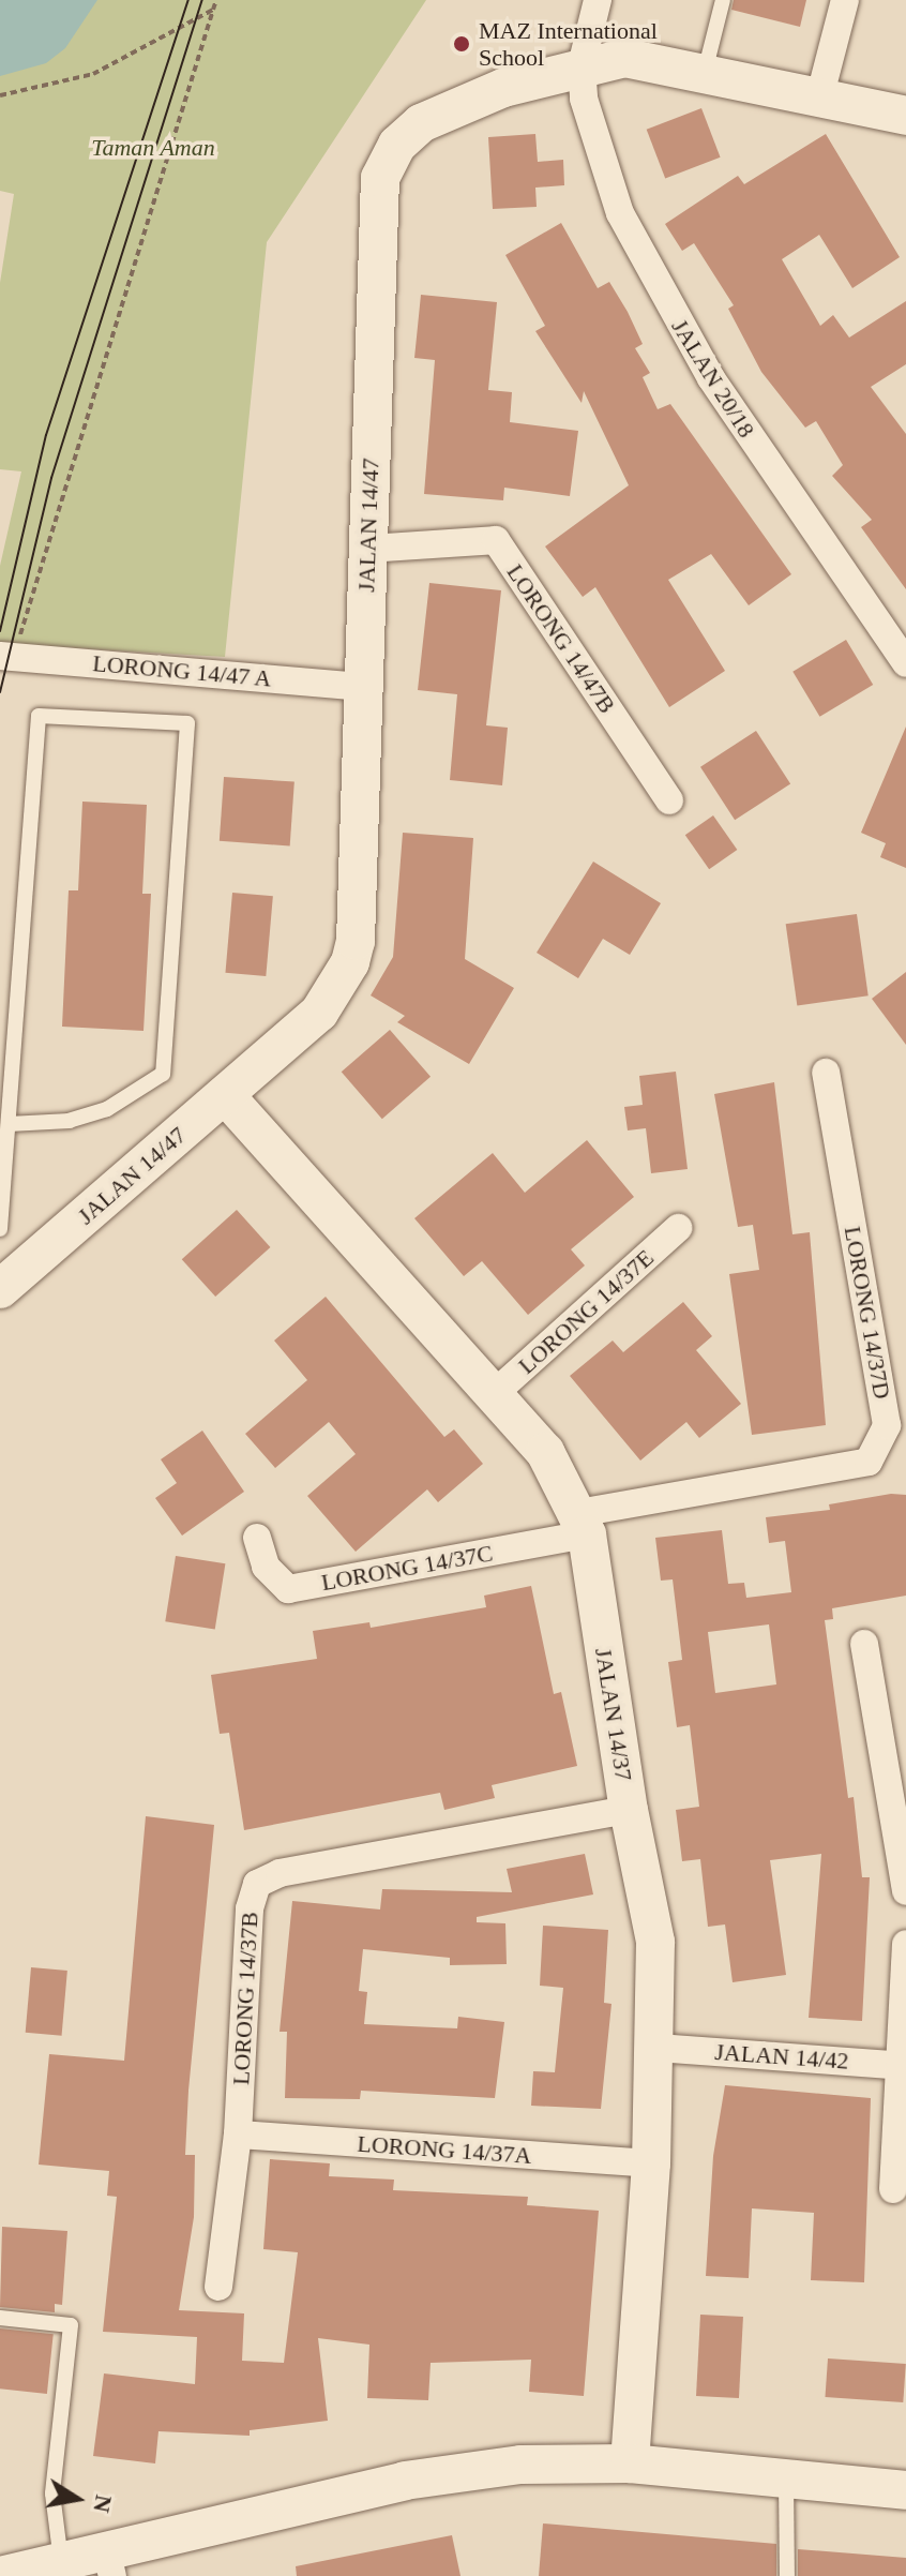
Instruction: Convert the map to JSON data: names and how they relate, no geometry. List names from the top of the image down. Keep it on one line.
{"streets":{"street":["JALAN 20/18","JALAN 14/47","LORONG 14/47B","LORONG 14/47 A","LORONG 14/37E","LORONG 14/37D","LORONG 14/37C","JALAN 14/37","LORONG 14/37B","JALAN 14/42","LORONG 14/37A"]},"crossings":[["JALAN 20/18","JALAN 14/47"],["JALAN 14/47","LORONG 14/47B"],["JALAN 14/47","LORONG 14/47 A"],["JALAN 14/47","JALAN 14/37"],["LORONG 14/37E","JALAN 14/37"],["LORONG 14/37D","LORONG 14/37C"],["LORONG 14/37D","JALAN 14/37"],["LORONG 14/37C","JALAN 14/37"],["JALAN 14/37","LORONG 14/37B"],["JALAN 14/37","JALAN 14/42"],["JALAN 14/37","LORONG 14/37A"],["LORONG 14/37B","LORONG 14/37A"]],"parks":["Taman Aman"],"places":["MAZ International School"],"north":"right"}
